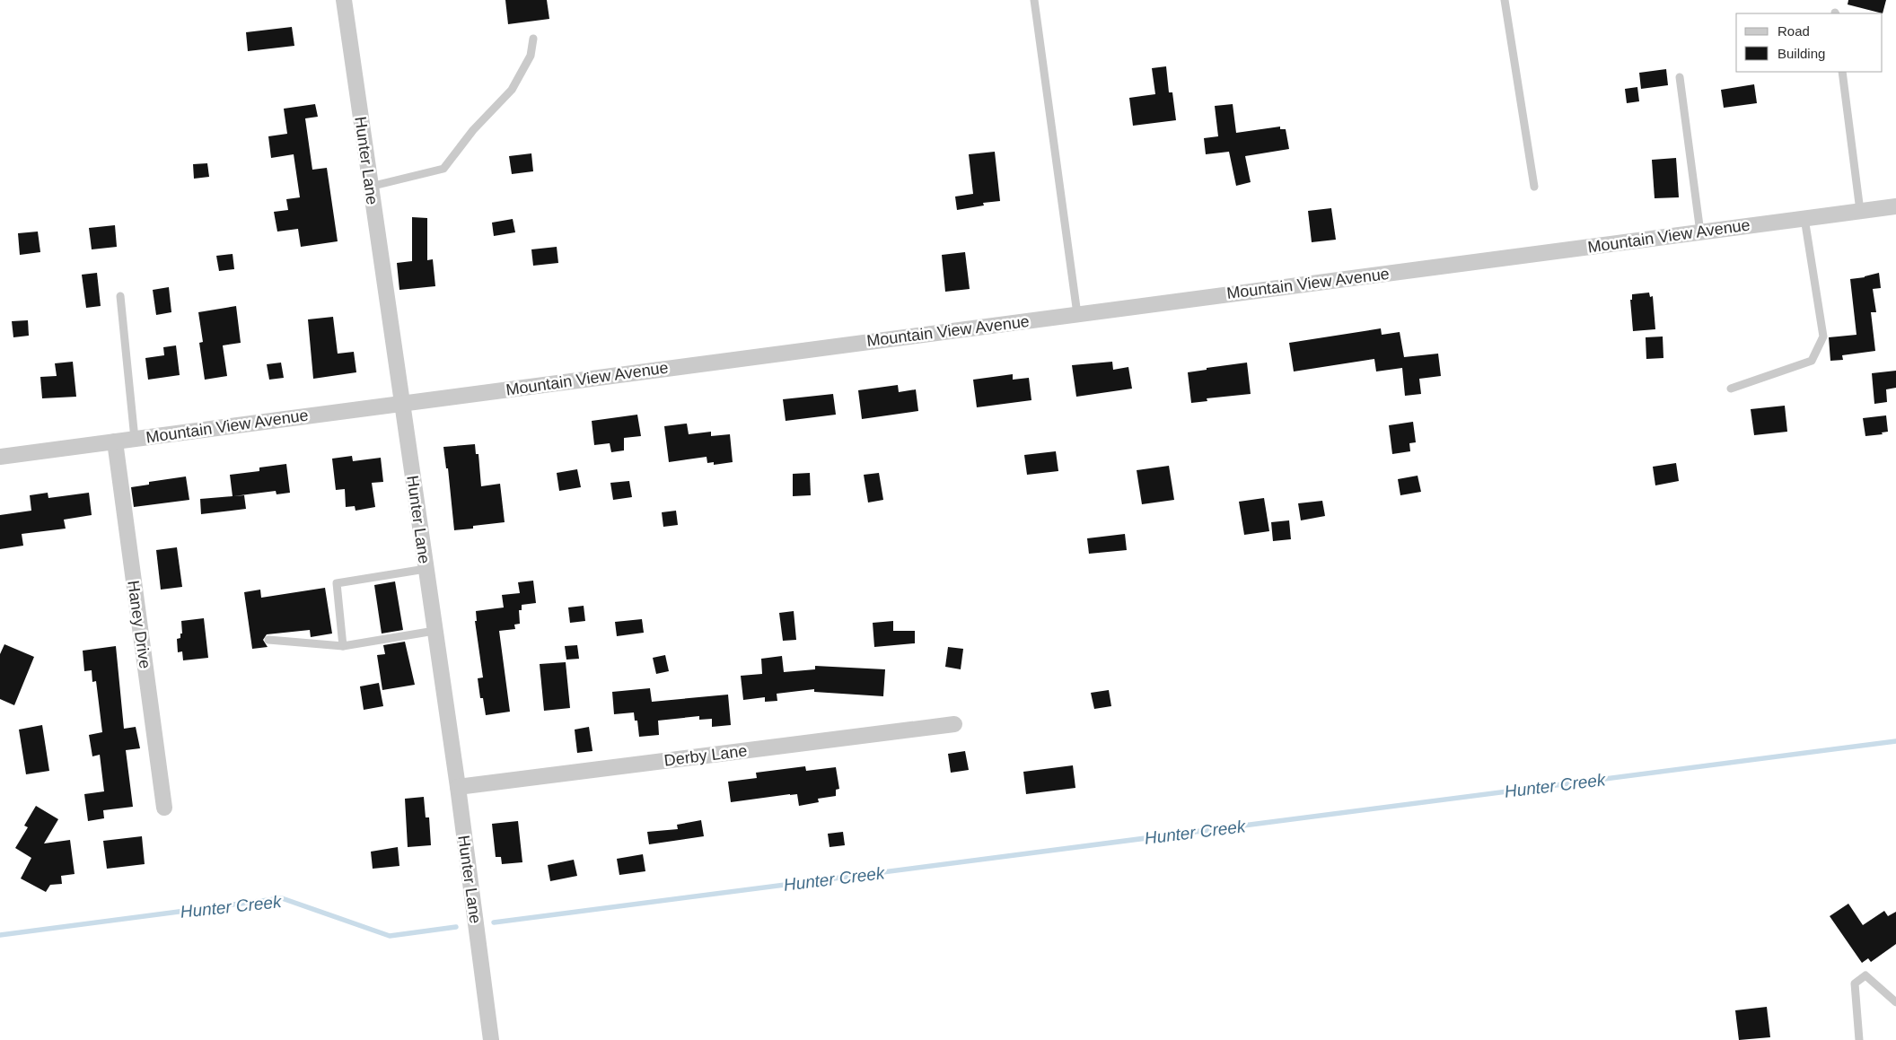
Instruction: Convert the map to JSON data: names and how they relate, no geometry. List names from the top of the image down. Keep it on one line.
{"streets":{"street":["Hunter Lane","Mountain View Avenue","Haney Drive","Derby Lane"]},"crossings":[["Hunter Lane","Mountain View Avenue"],["Hunter Lane","Derby Lane"],["Mountain View Avenue","Haney Drive"]],"water":["Hunter Creek"],"legend":["Road","Building"]}
